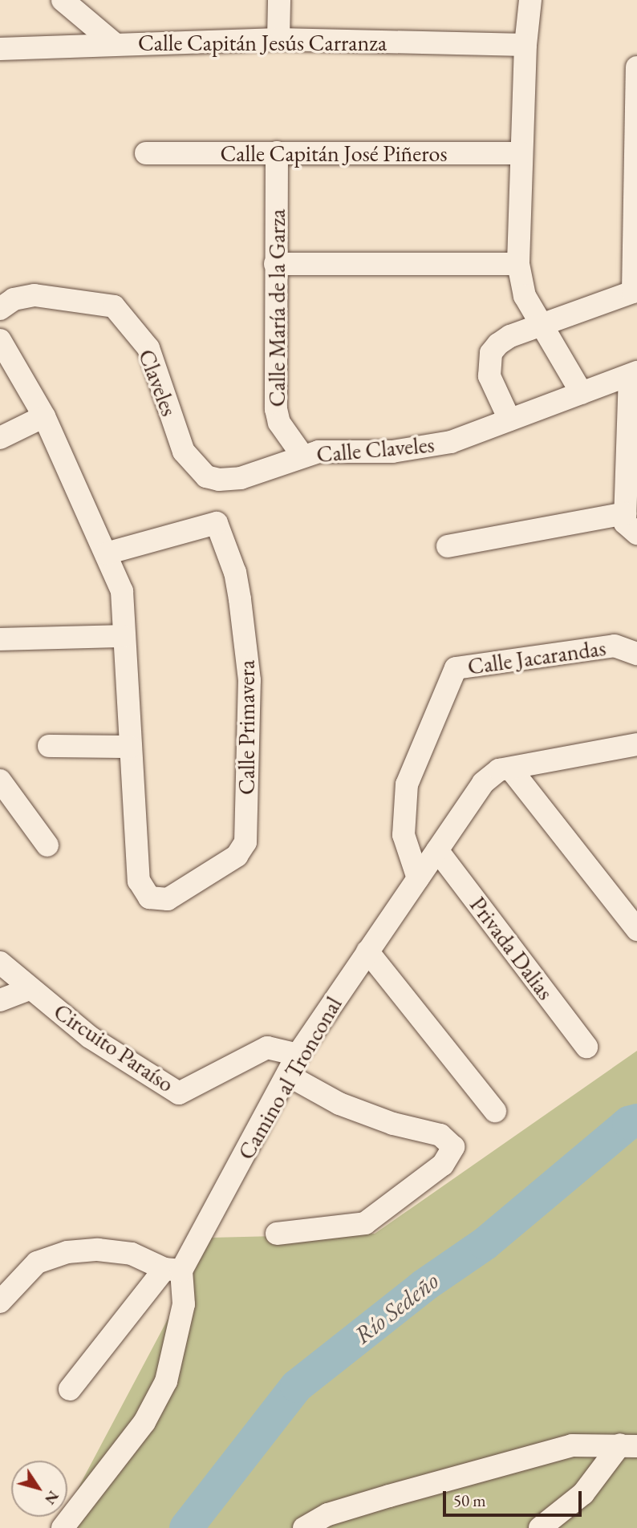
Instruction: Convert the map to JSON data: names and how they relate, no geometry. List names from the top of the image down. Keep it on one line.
{"streets":{"street":["Calle Capitán Jesús Carranza","Calle Capitán José Piñeros","Calle María de la Garza","Claveles","Calle Claveles","Calle Jacarandas","Calle Primavera","Privada Dalias","Circuito Paraíso","Camino al Tronconal"]},"crossings":[["Calle Capitán José Piñeros","Calle María de la Garza"],["Calle María de la Garza","Calle Claveles"],["Claveles","Calle Claveles"],["Calle Jacarandas","Camino al Tronconal"],["Privada Dalias","Camino al Tronconal"],["Circuito Paraíso","Camino al Tronconal"]],"water":["Río Sedeño"],"scale_bar":"50 m","north":"bottom right"}
